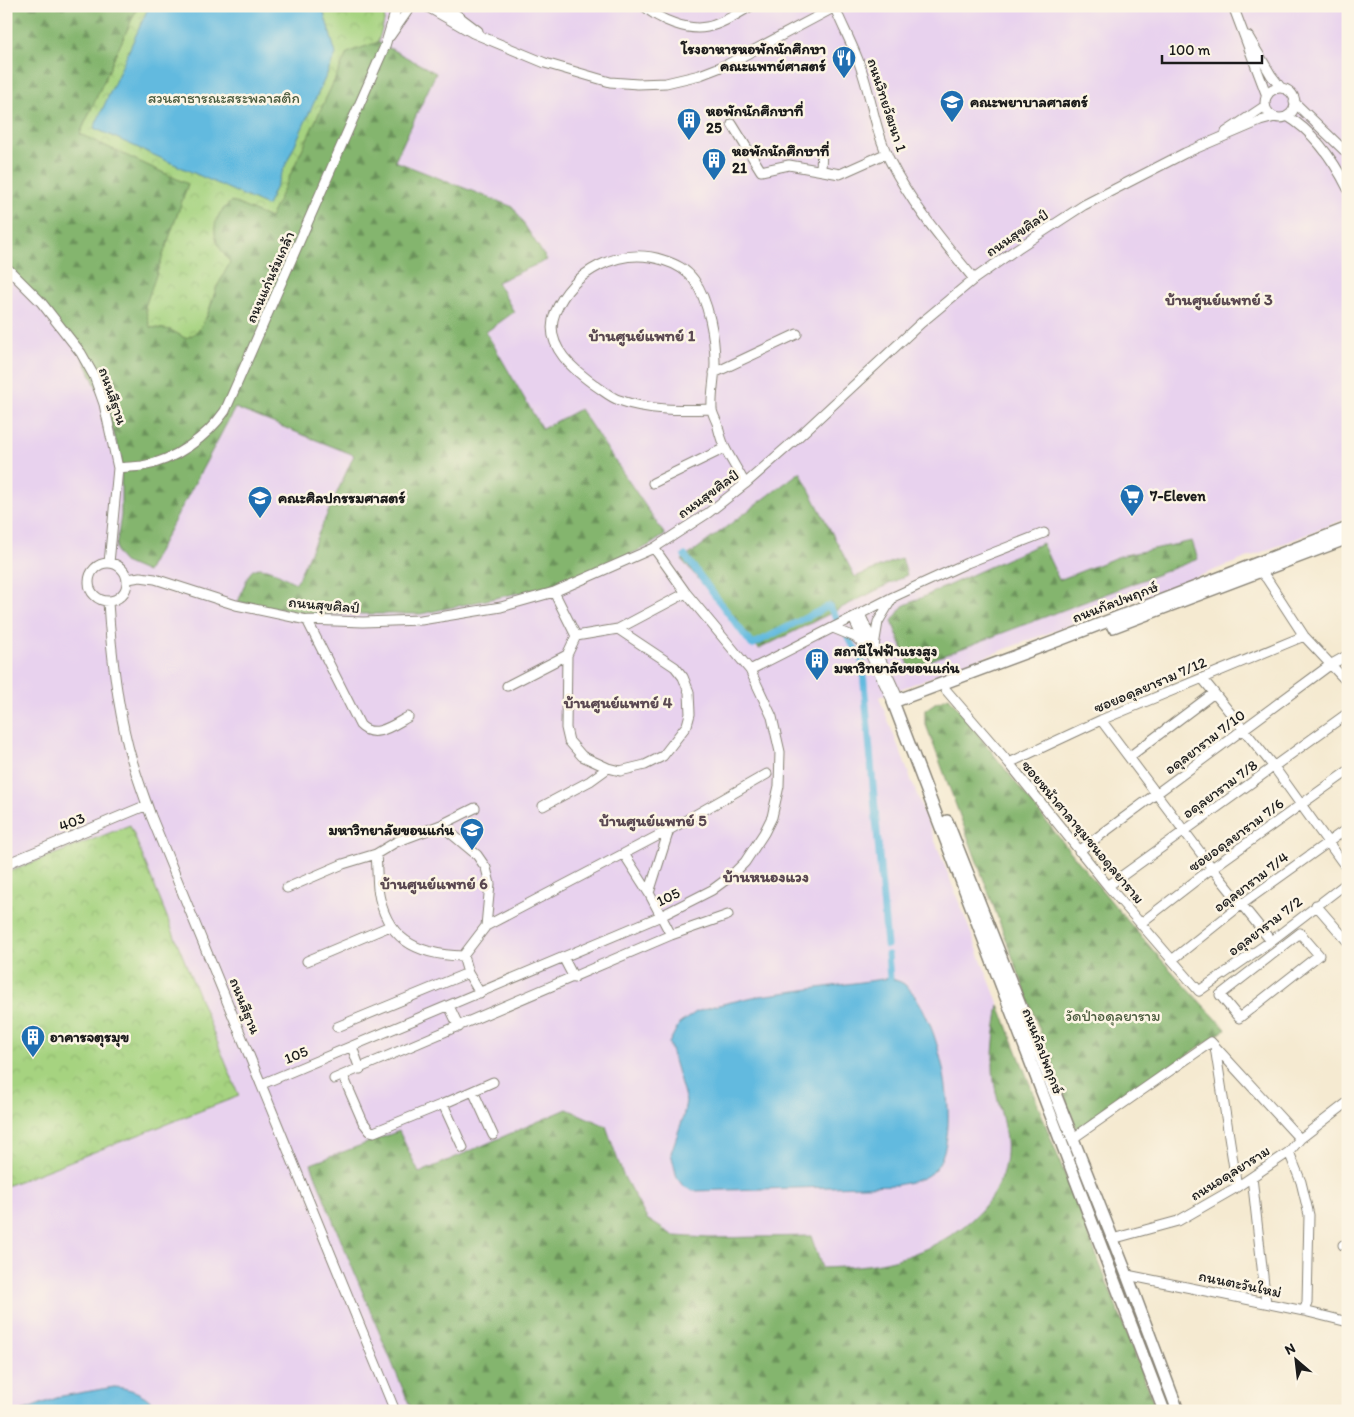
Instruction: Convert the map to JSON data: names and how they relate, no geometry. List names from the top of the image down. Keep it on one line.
{"streets":{"main road":["ถนนกัลปพฤกษ์"],"street":["ถนนวิทยวัฒนา 1","ถนนสุขศิลป์","ถนนแก่นร่มเกล้า","ถนนสีฐาน","ซอยอดุลยาราม 7/12","อดุลยาราม 7/10","อดุลยาราม 7/8","403","ซอยหน้าศาลาชุมชนอดุลยาราม","ซอยอดุลยาราม 7/6","อดุลยาราม 7/4","105","อดุลยาราม 7/2","ถนนอดุลยาราม","ถนนตะวันใหม่"]},"crossings":[["ถนนวิทยวัฒนา 1","ถนนสุขศิลป์"],["ถนนสุขศิลป์","ถนนสีฐาน"],["ถนนสุขศิลป์","105"],["ถนนแก่นร่มเกล้า","ถนนสีฐาน"],["ถนนสีฐาน","403"],["ถนนสีฐาน","105"],["ถนนกัลปพฤกษ์","ซอยหน้าศาลาชุมชนอดุลยาราม"],["ถนนกัลปพฤกษ์","ถนนอดุลยาราม"],["ถนนกัลปพฤกษ์","ถนนตะวันใหม่"],["ซอยอดุลยาราม 7/12","ซอยหน้าศาลาชุมชนอดุลยาราม"],["อดุลยาราม 7/10","ซอยหน้าศาลาชุมชนอดุลยาราม"],["อดุลยาราม 7/8","ซอยหน้าศาลาชุมชนอดุลยาราม"],["ซอยหน้าศาลาชุมชนอดุลยาราม","ซอยอดุลยาราม 7/6"],["ซอยหน้าศาลาชุมชนอดุลยาราม","อดุลยาราม 7/4"],["ซอยหน้าศาลาชุมชนอดุลยาราม","อดุลยาราม 7/2"]],"districts":["บ้านศูนย์แพทย์ 3","บ้านศูนย์แพทย์ 1","บ้านศูนย์แพทย์ 4","บ้านศูนย์แพทย์ 5","บ้านหนองแวง","บ้านศูนย์แพทย์ 6"],"parks":["สวนสาธารณะสระพลาสติก","วัดป่าอดุลยาราม"],"places":{"restaurant":["โรงอาหารหอพักนักศึกษา คณะแพทย์ศาสตร์"],"school or university":["คณะพยาบาลศาสตร์","คณะศิลปกรรมศาสตร์","มหาวิทยาลัยขอนแก่น"],"building":["หอพักนักศึกษาที่ 25","หอพักนักศึกษาที่ 21","สถานีไฟฟ้าแรงสูง มหาวิทยาลัยขอนแก่น","อาคารจตุรมุข"],"supermarket":["7-Eleven"]},"scale_bar":"100 m","north":"top left"}
